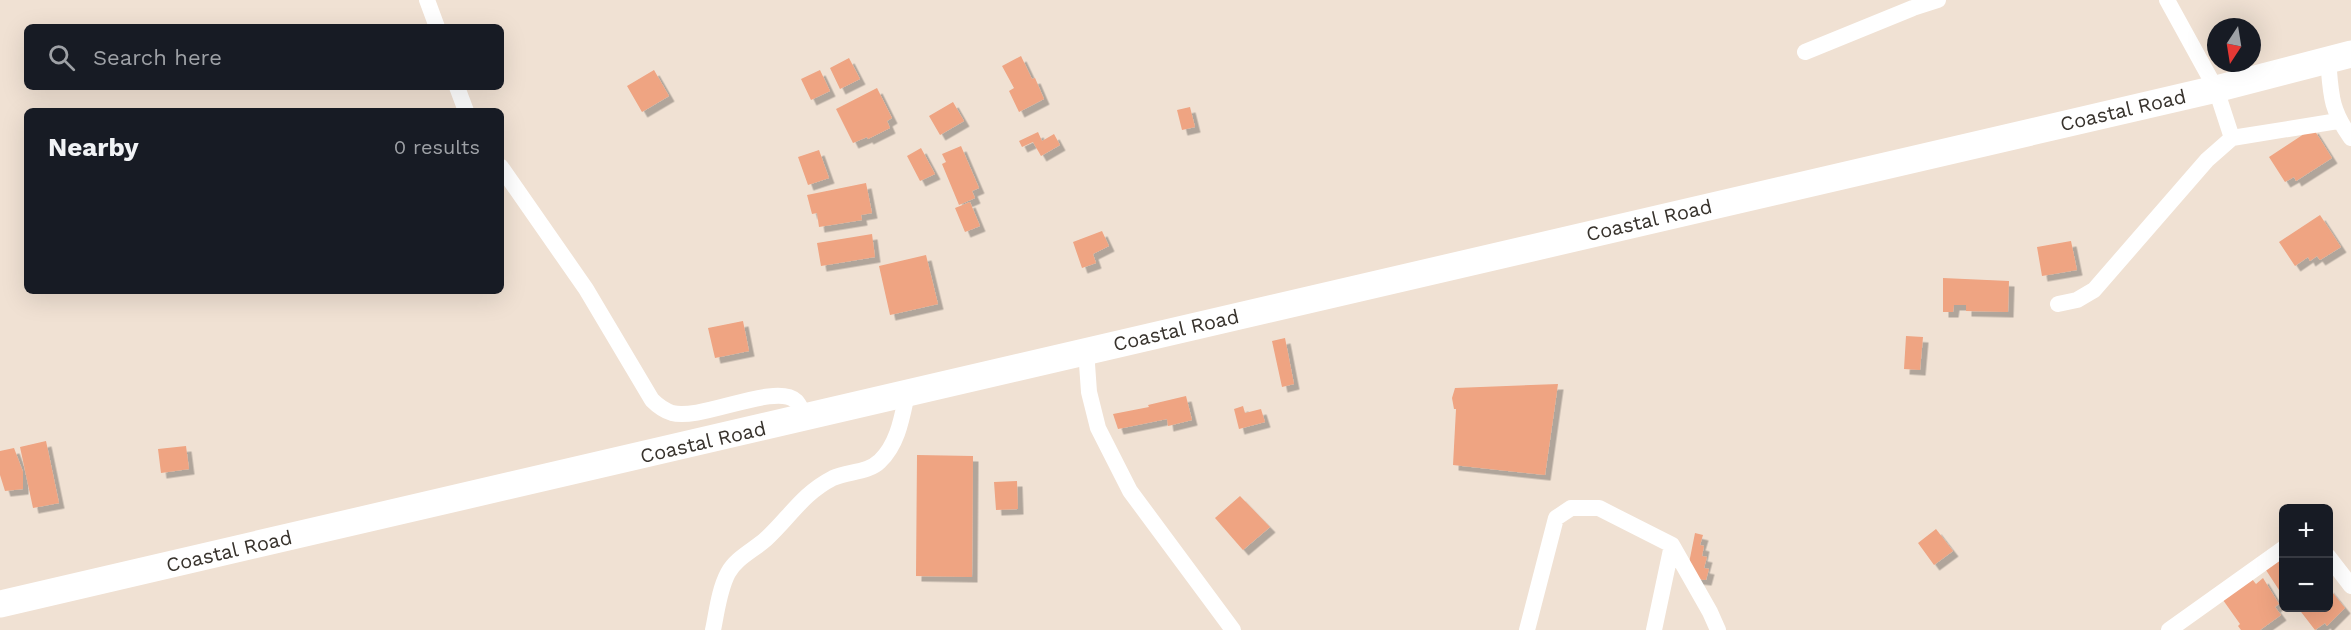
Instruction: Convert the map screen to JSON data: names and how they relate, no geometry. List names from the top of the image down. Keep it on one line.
{"streets":{"highway":["Coastal Road"]},"north":"bottom","page":{"search":"Search here","heading":["Nearby","0 results"],"map_buttons":["+","−"]}}
